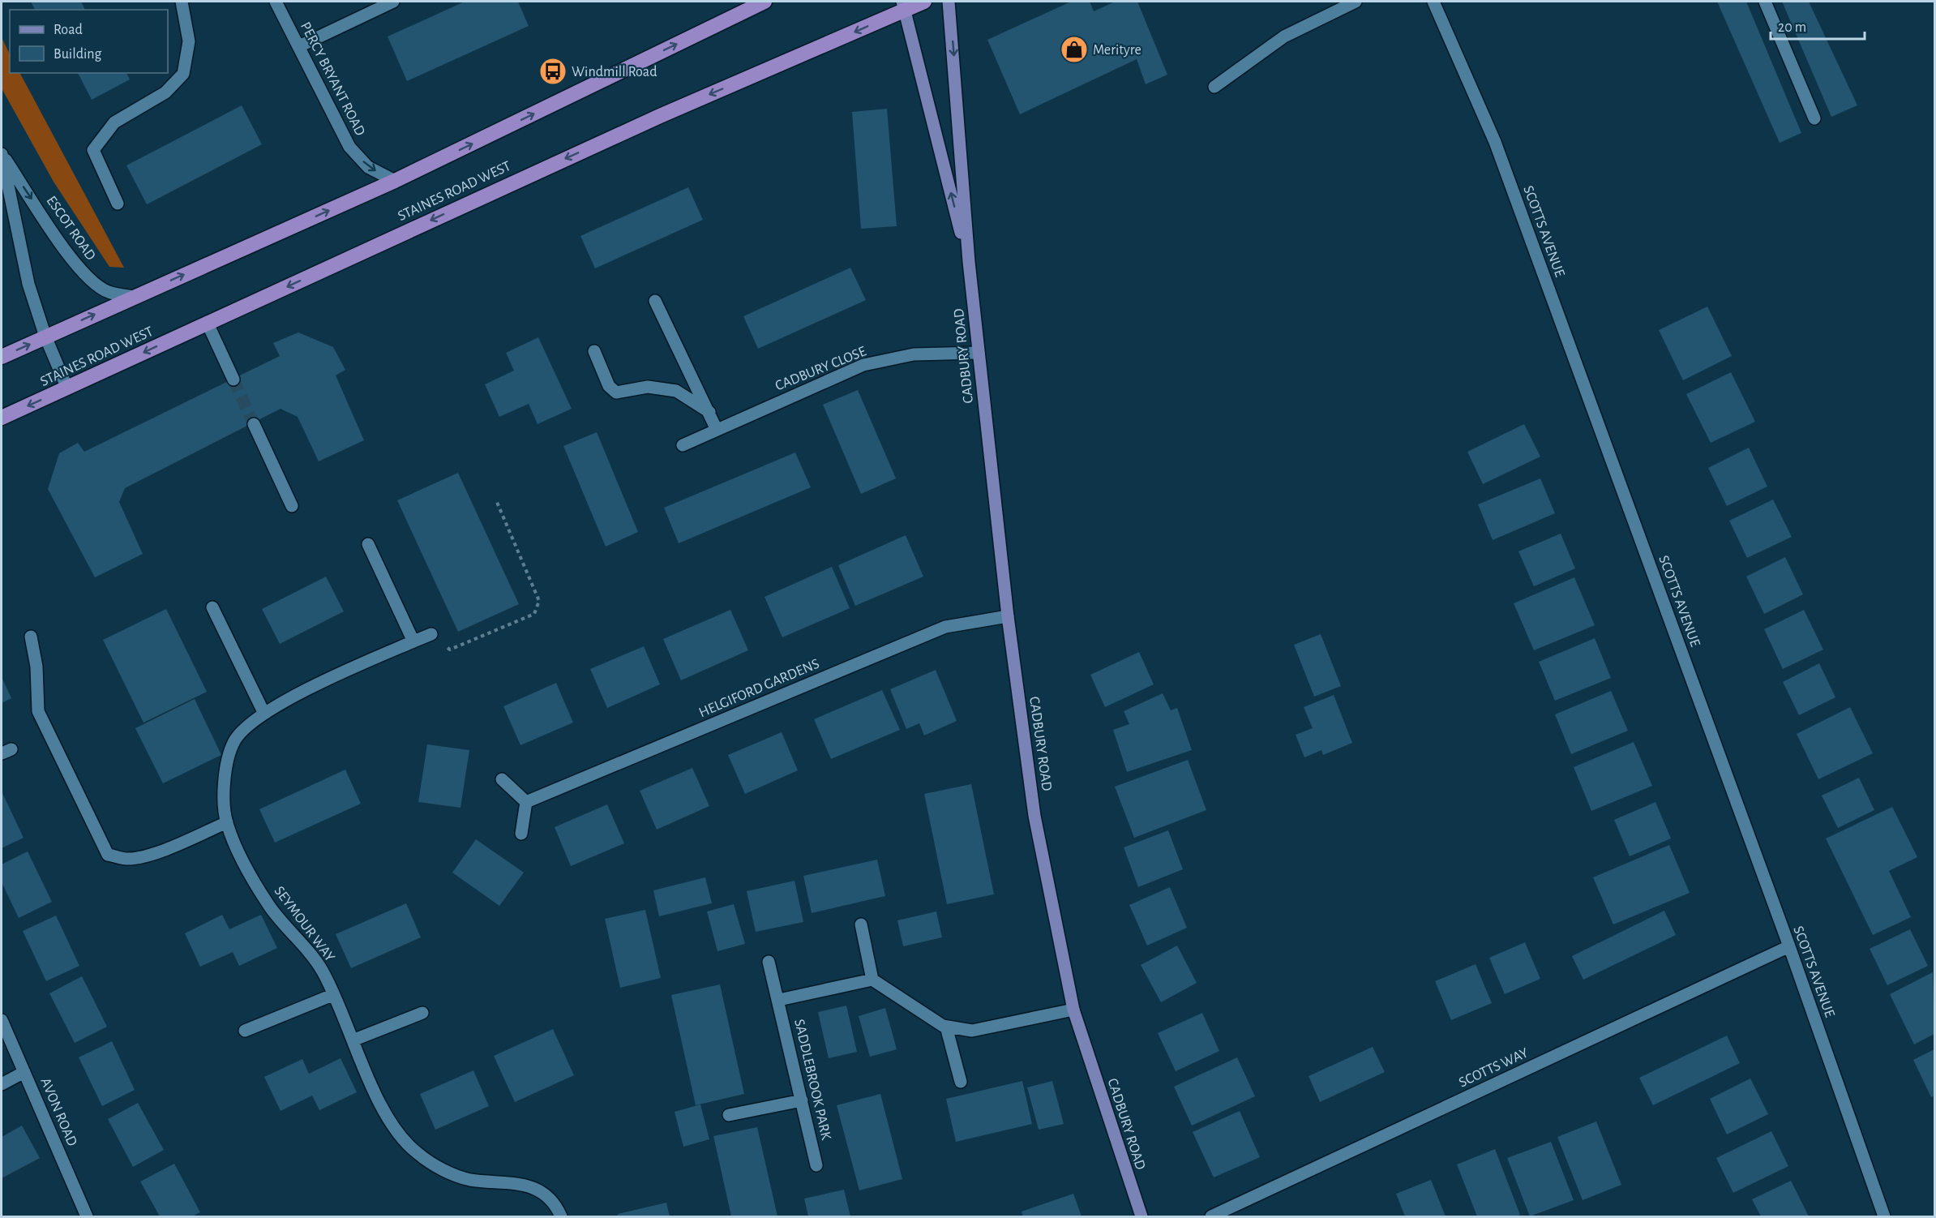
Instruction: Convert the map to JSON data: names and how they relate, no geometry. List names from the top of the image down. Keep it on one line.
{"streets":{"highway":["STAINES ROAD WEST"],"main road":["CADBURY ROAD"],"street":["PERCY BRYANT ROAD","ESCOT ROAD","SCOTTS AVENUE","CADBURY CLOSE","HELGIFORD GARDENS","SEYMOUR WAY","SCOTTS WAY","SADDLEBROOK PARK","AVON ROAD"]},"crossings":[["STAINES ROAD WEST","CADBURY ROAD"],["SCOTTS AVENUE","SCOTTS WAY"],["CADBURY ROAD","CADBURY CLOSE"],["CADBURY ROAD","HELGIFORD GARDENS"]],"one_way":["PERCY BRYANT ROAD","ESCOT ROAD"],"places":{"shop":["Merityre"],"bus stop":["Windmill Road"]},"legend":["Road","Building"],"scale_bar":"20 m"}
